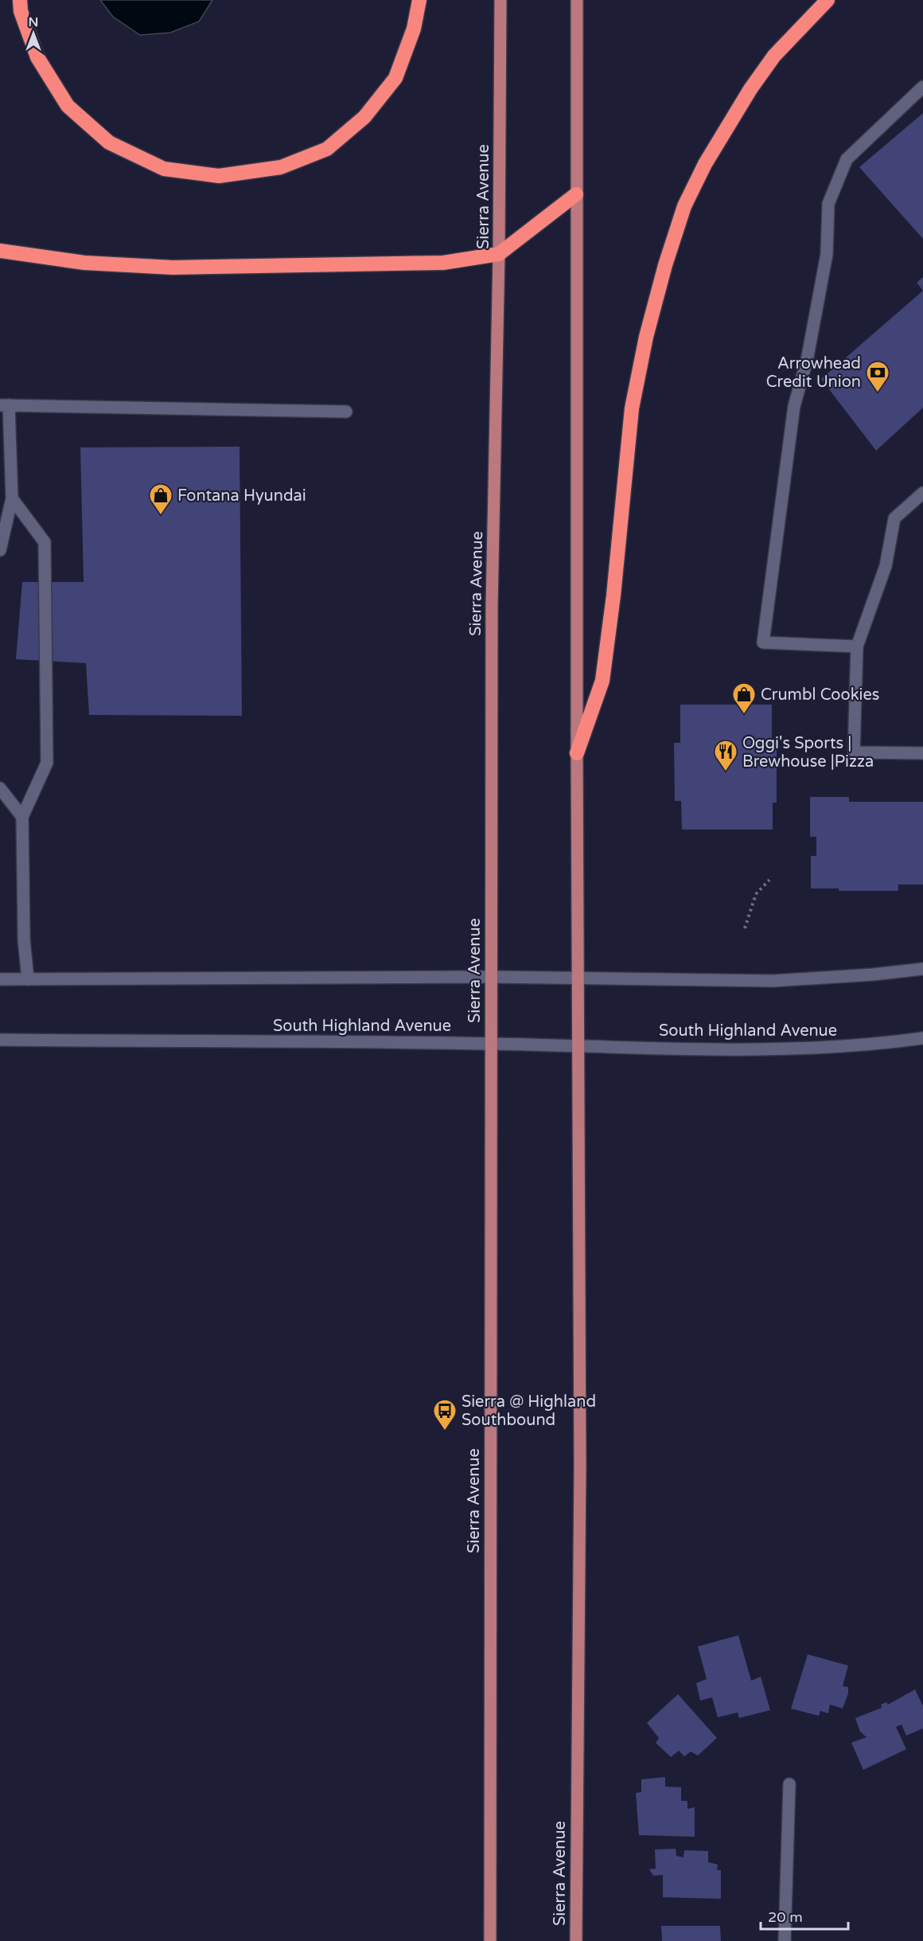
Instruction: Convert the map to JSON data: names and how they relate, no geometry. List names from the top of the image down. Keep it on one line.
{"streets":{"main road":["Sierra Avenue"],"street":["South Highland Avenue"]},"crossings":[["Sierra Avenue","South Highland Avenue"]],"places":{"bank":["Arrowhead Credit Union"],"shop":["Fontana Hyundai","Crumbl Cookies"],"restaurant":["Oggi's Sports | Brewhouse |Pizza"],"bus stop":["Sierra @ Highland Southbound"]},"scale_bar":"20 m","north":"top"}
